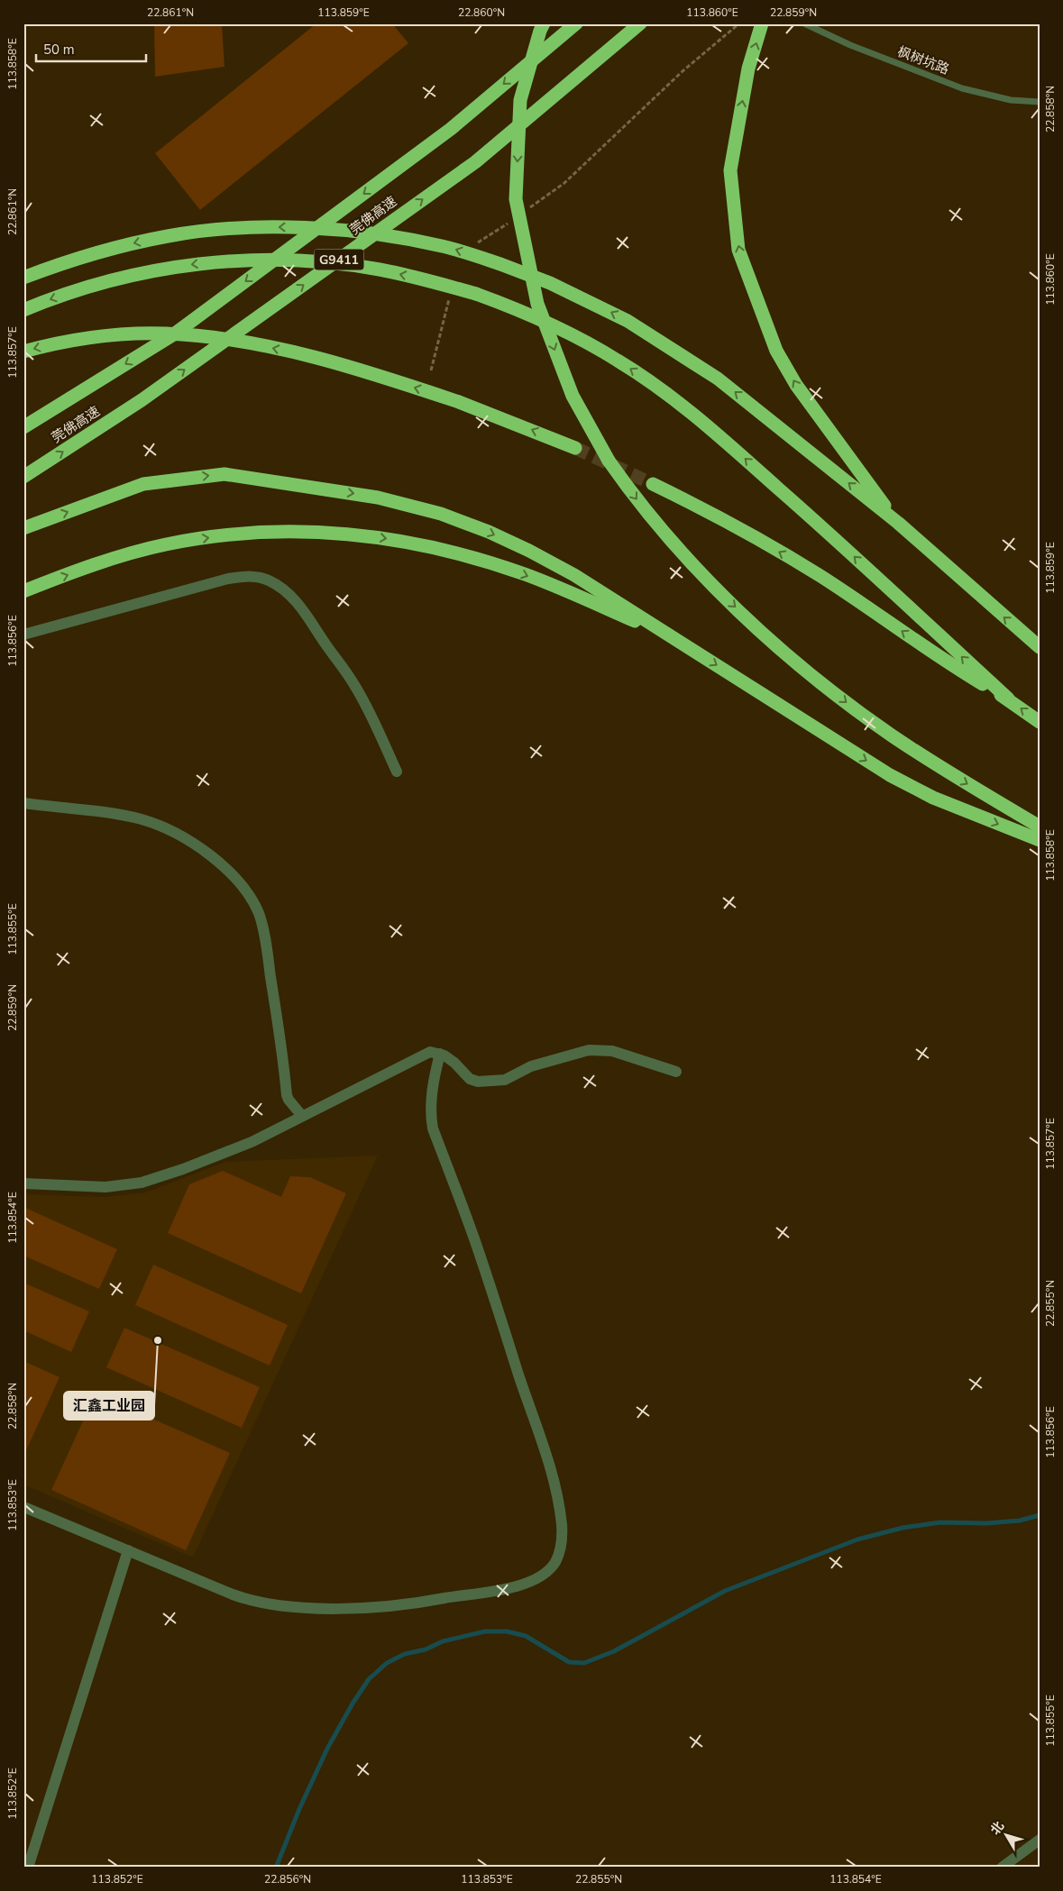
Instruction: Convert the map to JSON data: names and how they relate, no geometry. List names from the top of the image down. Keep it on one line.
{"streets":{"highway":["莞佛高速","G9411"],"lane":["枫树坑路"]},"places":["汇鑫工业园"],"scale_bar":"50 m","north":"top left","coordinates":["22.861°N","113.859°E","22.860°N","113.860°E","22.859°N","113.858°E","22.858°N","113.857°E","113.856°E","113.855°E","113.854°E","22.855°N","113.853°E","113.852°E","22.856°N"]}
